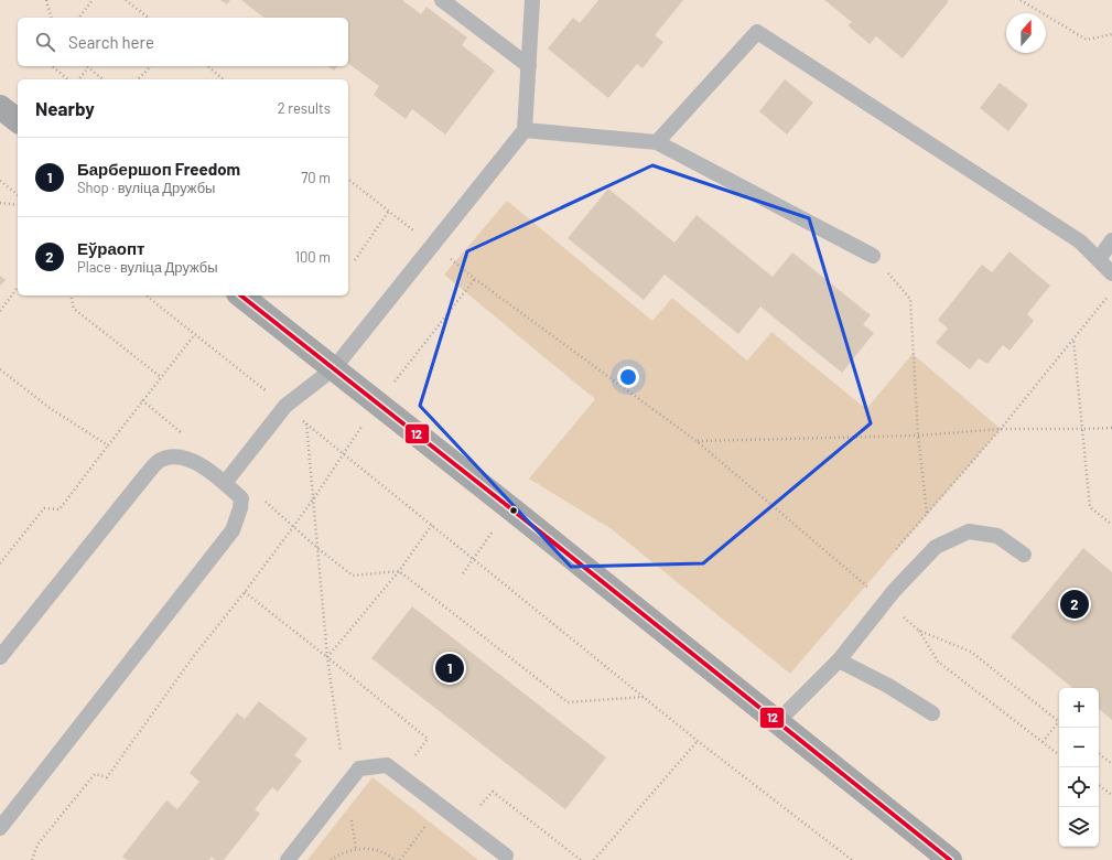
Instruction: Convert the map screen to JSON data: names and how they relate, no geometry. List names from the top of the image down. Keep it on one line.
{"lines":["transit line 12"],"north":"top","page":{"search":"Search here","heading":["Nearby","2 results"],"list":[{"mark":"1","name":"Барбершоп Freedom","note":"Shop · вуліца Дружбы","value":"70 m"},{"mark":"2","name":"Еўраопт","note":"Place · вуліца Дружбы","value":"100 m"}],"pins":["2","1"],"map_buttons":["+","−"]}}
